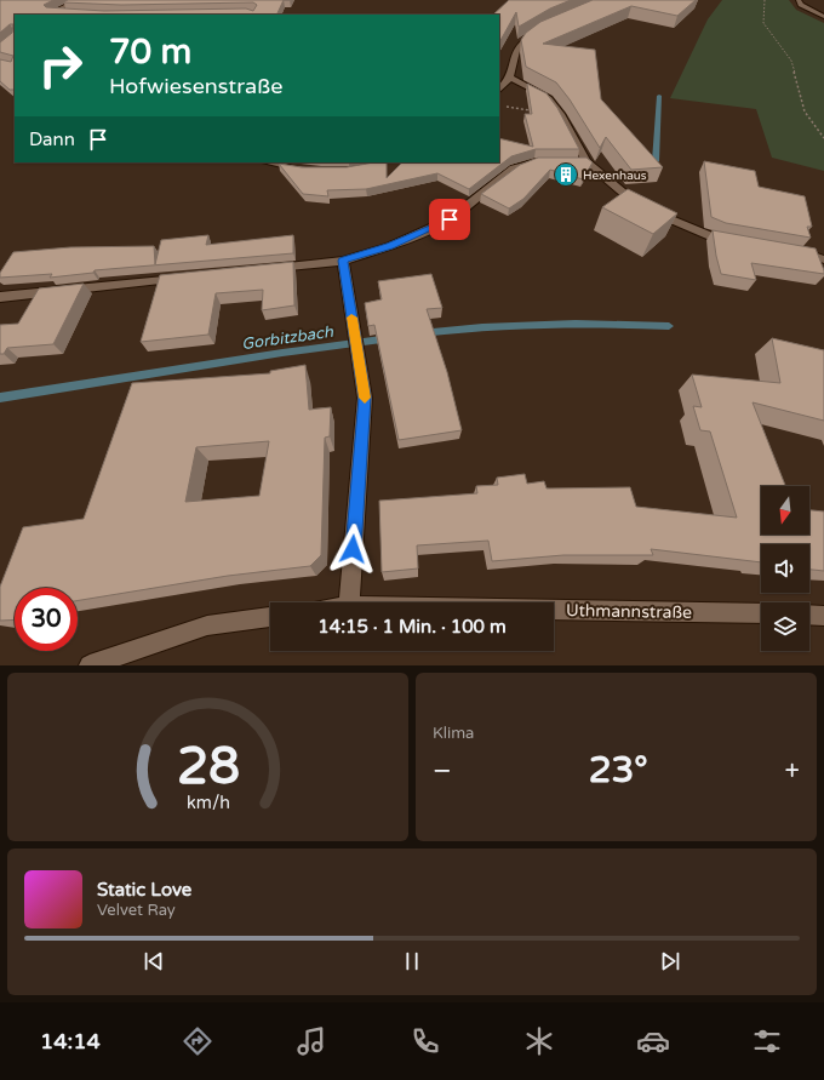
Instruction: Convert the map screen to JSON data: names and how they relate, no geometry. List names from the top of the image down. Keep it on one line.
{"streets":{"street":["Uthmannstraße"]},"water":["Gorbitzbach"],"places":{"building":["Hexenhaus"]},"north":"bottom","page":{"turn":["70 m","Hofwiesenstraße"],"then":"Dann","limit":"30","trip":"14:15 · 1 Min. · 100 m","tile":"Klima","heat":["−","23°","+"],"song":["Static Love","Velvet Ray"],"tabs":"14:14","gauge":["28","km/h"]}}
